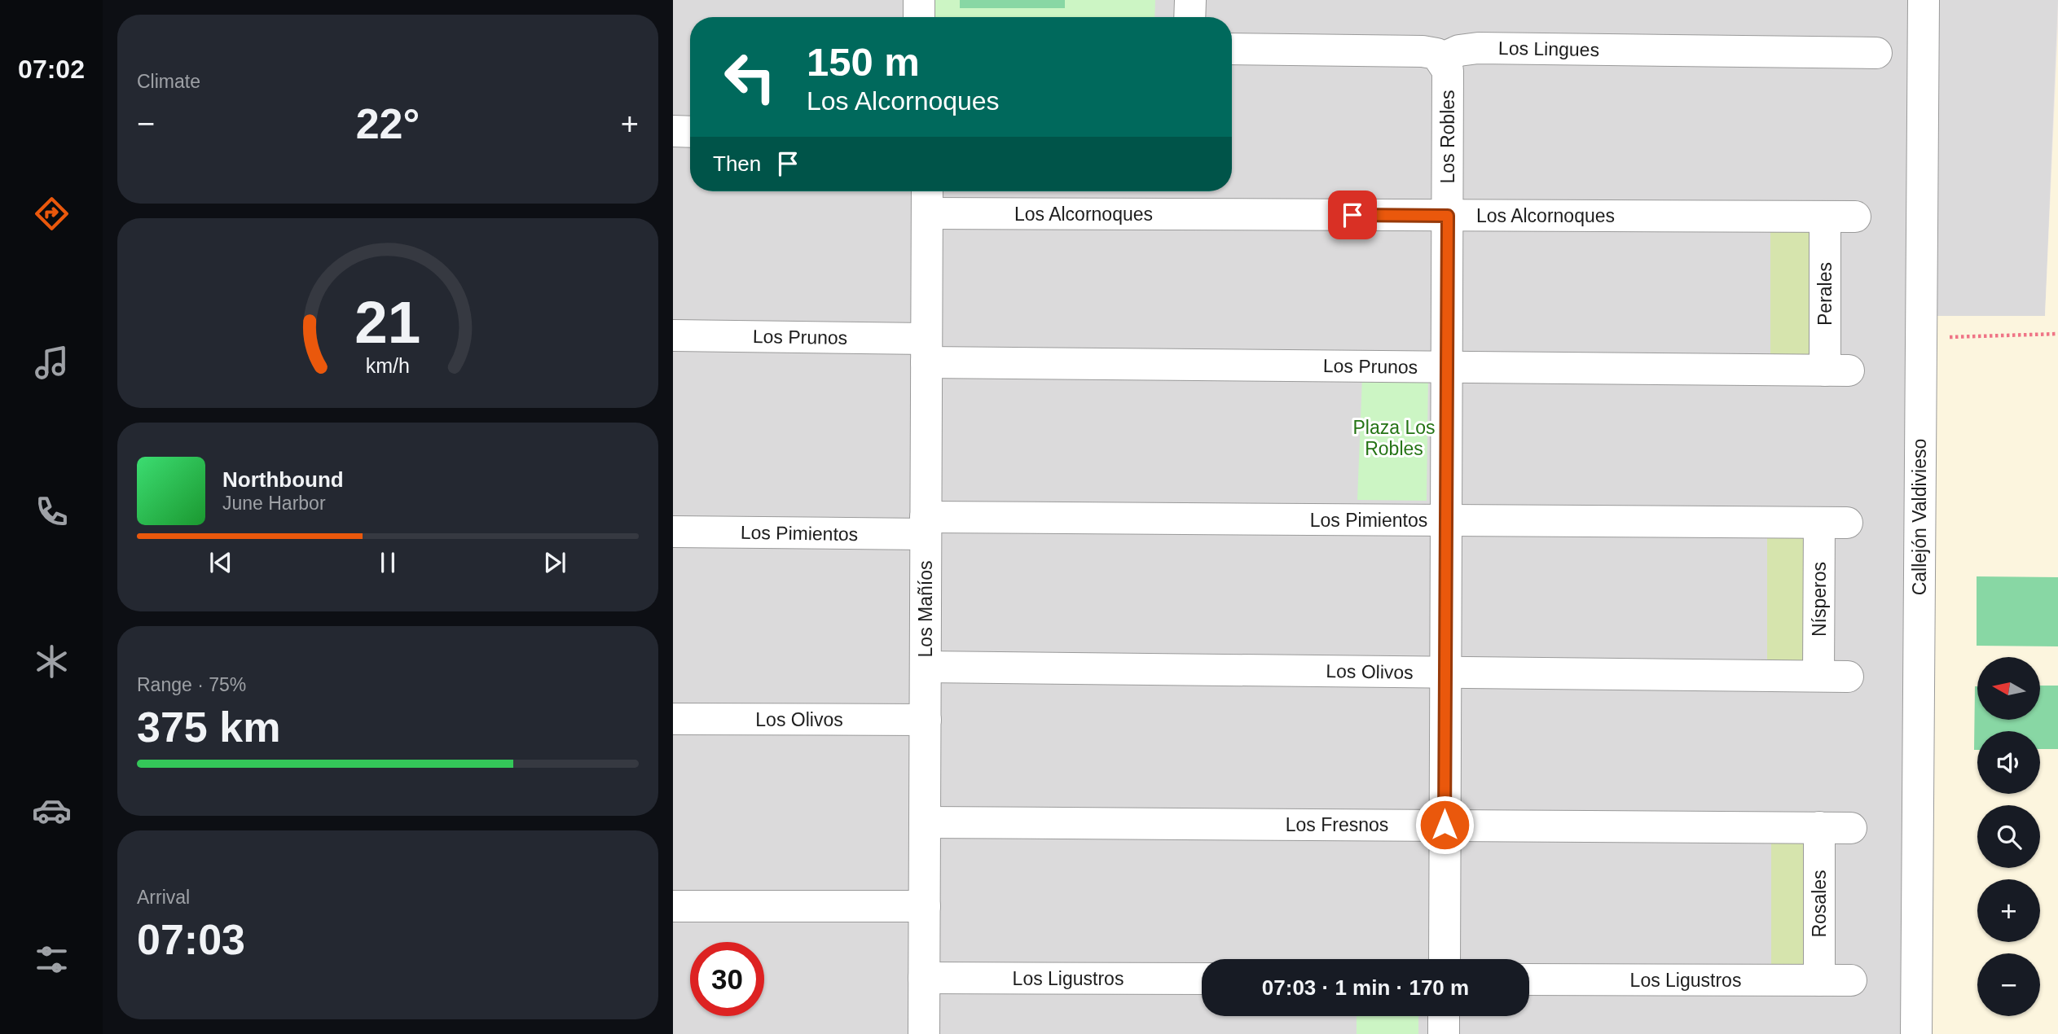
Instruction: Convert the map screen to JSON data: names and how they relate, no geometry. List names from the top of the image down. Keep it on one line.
{"streets":{"street":["Los Lingues","Los Robles","Los Alcornoques","Perales","Los Prunos","Callejón Valdivieso","Los Pimientos","Nísperos","Los Mañíos","Los Olivos","Los Fresnos","Rosales","Los Ligustros"]},"crossings":[["Los Lingues","Los Robles"],["Los Robles","Los Alcornoques"],["Los Robles","Los Prunos"],["Los Robles","Los Pimientos"],["Los Robles","Los Olivos"],["Los Robles","Los Fresnos"],["Los Alcornoques","Perales"],["Los Alcornoques","Los Mañíos"],["Perales","Los Prunos"],["Los Prunos","Los Mañíos"],["Los Pimientos","Nísperos"],["Los Pimientos","Los Mañíos"],["Nísperos","Los Olivos"],["Los Mañíos","Los Olivos"],["Los Mañíos","Los Fresnos"],["Los Mañíos","Los Ligustros"],["Los Fresnos","Rosales"],["Rosales","Los Ligustros"]],"parks":["Plaza Los Robles"],"north":"left","page":{"tabs":"07:02","tile":["Climate",["Range · 75%","375 km"],["Arrival","07:03"]],"turn":["150 m","Los Alcornoques"],"heat":["−","22°","+"],"then":"Then","song":["Northbound","June Harbor"],"map_buttons":["+","−"],"limit":"30","trip":"07:03 · 1 min · 170 m","gauge":["21","km/h"]}}
